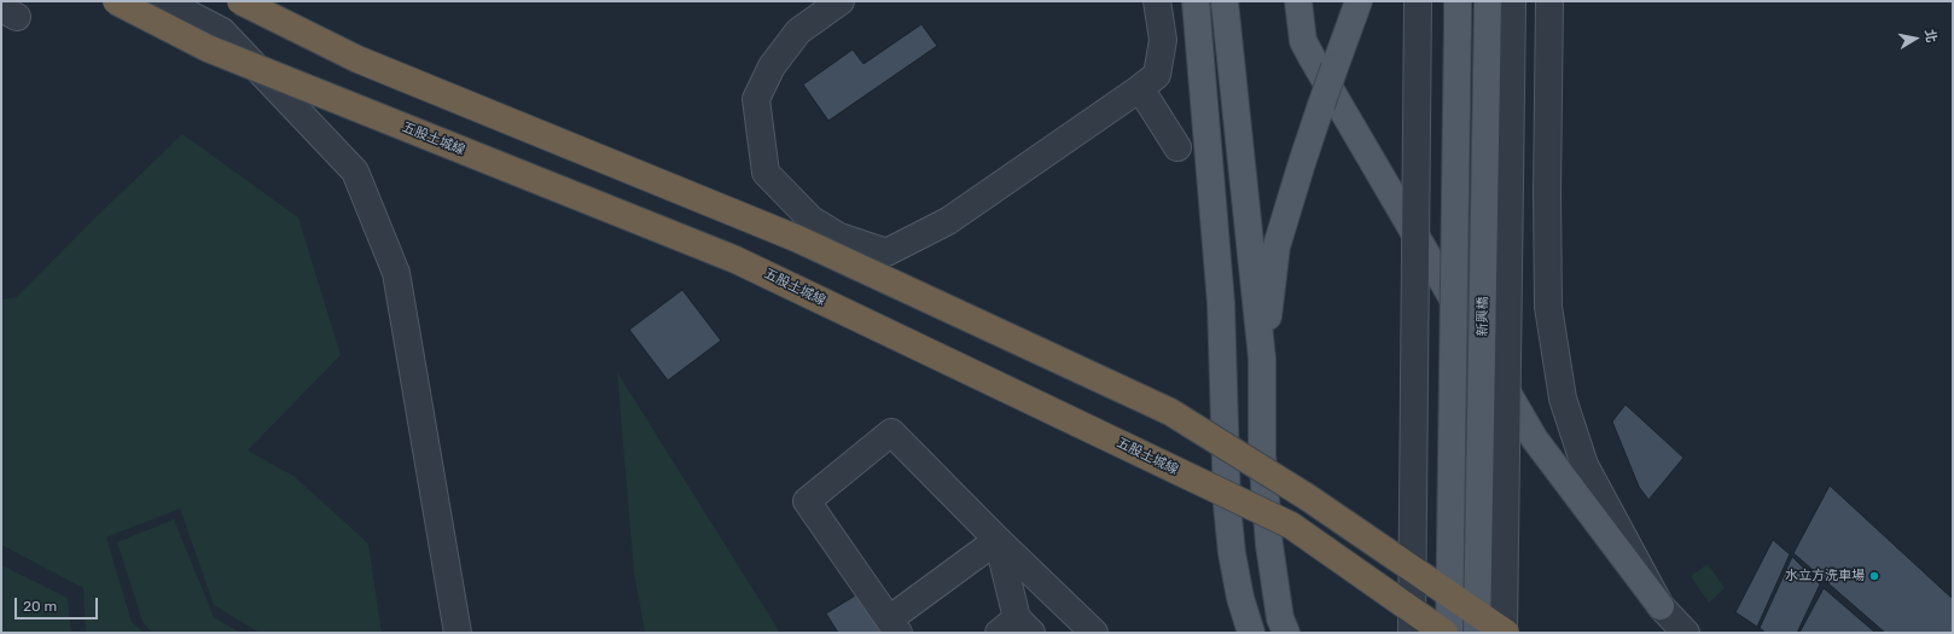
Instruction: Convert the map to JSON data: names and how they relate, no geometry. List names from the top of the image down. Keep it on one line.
{"streets":{"highway":["五股土城線"],"main road":["新興橋"]},"places":["水立方洗車場"],"scale_bar":"20 m","north":"right"}
